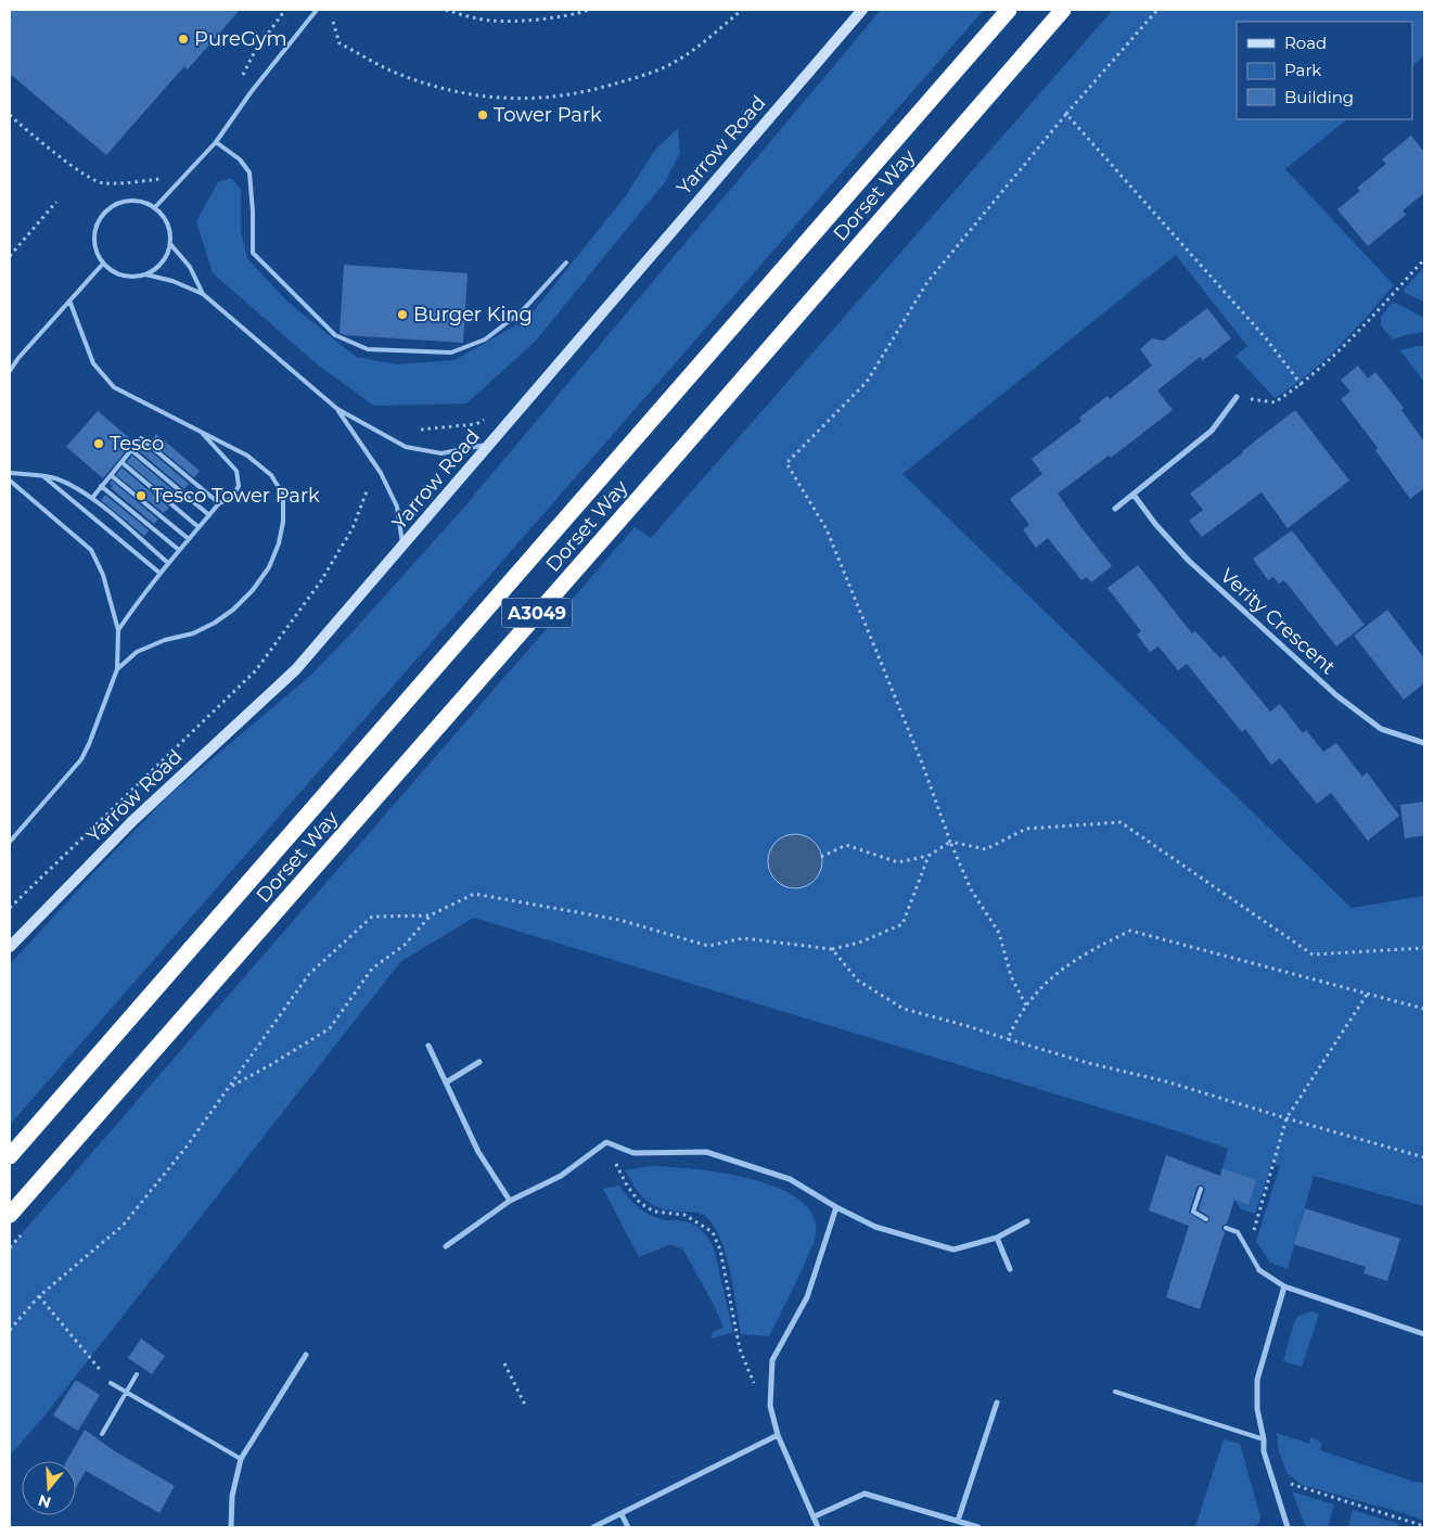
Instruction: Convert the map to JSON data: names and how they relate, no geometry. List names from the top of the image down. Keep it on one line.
{"streets":{"highway":["Dorset Way","A3049"],"street":["Yarrow Road","Verity Crescent"]},"places":["PureGym","Tower Park","Burger King","Tesco","Tesco Tower Park"],"legend":["Road","Park","Building"],"north":"bottom"}
